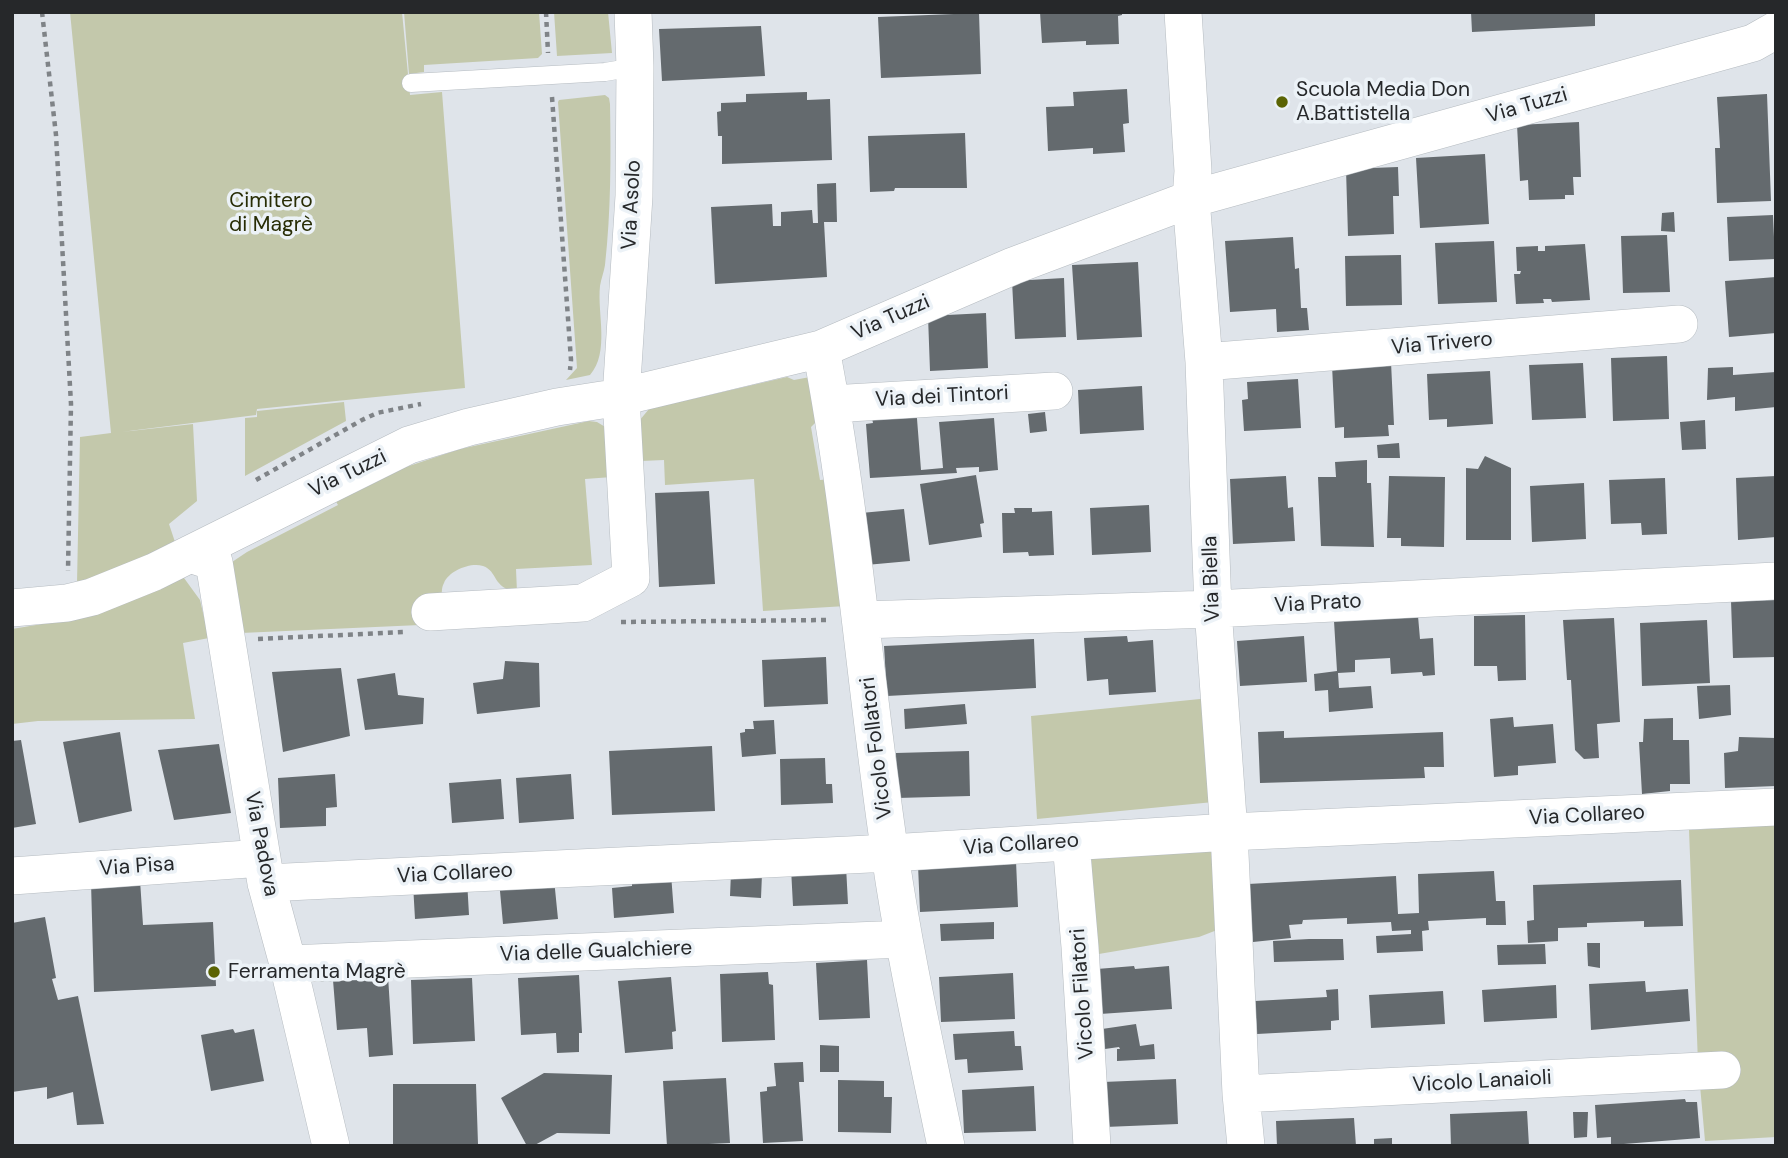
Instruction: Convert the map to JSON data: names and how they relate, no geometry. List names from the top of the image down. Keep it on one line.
{"streets":{"street":["Via Tuzzi","Via Asolo","Via Trivero","Via dei Tintori","Via Biella","Via Prato","Vicolo Follatori","Via Collareo","Via Padova","Via Pisa","Via delle Gualchiere","Vicolo Filatori","Vicolo Lanaioli"]},"crossings":[["Via Tuzzi","Via Asolo"],["Via Tuzzi","Via Biella"],["Via Tuzzi","Vicolo Follatori"],["Via Tuzzi","Via Padova"],["Via Trivero","Via Biella"],["Via dei Tintori","Vicolo Follatori"],["Via Biella","Via Prato"],["Via Biella","Via Collareo"],["Via Biella","Vicolo Lanaioli"],["Via Prato","Vicolo Follatori"],["Vicolo Follatori","Via Collareo"],["Vicolo Follatori","Via delle Gualchiere"],["Via Collareo","Via Padova"],["Via Collareo","Via Pisa"],["Via Collareo","Vicolo Filatori"],["Via Padova","Via Pisa"],["Via Padova","Via delle Gualchiere"]],"parks":["Cimitero di Magrè"],"places":["Scuola Media Don A.Battistella","Ferramenta Magrè"]}
